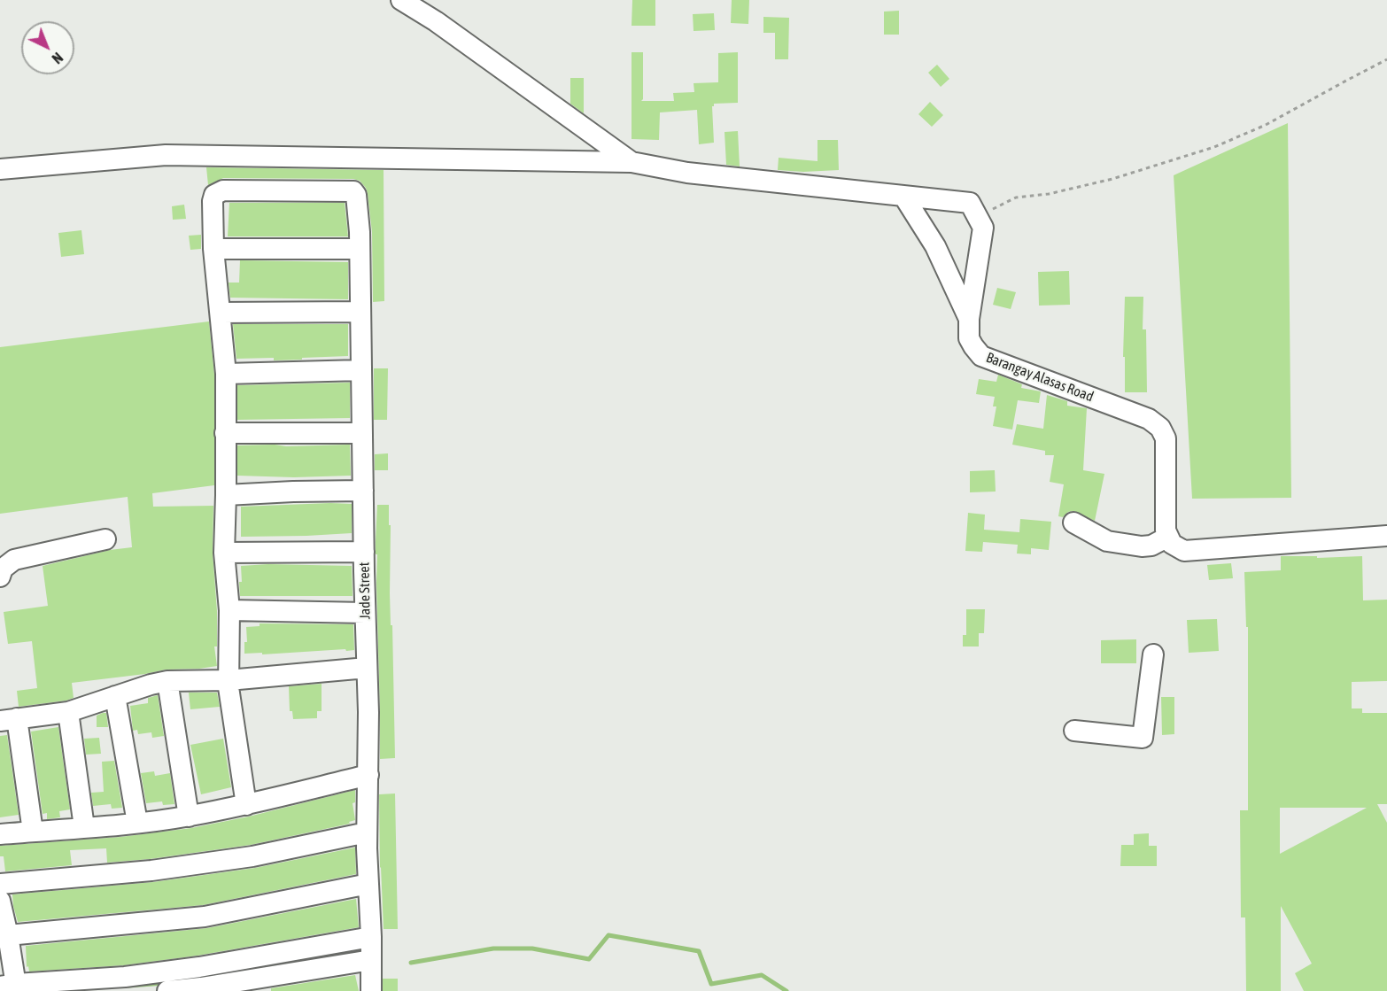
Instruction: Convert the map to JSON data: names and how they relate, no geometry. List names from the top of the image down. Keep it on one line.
{"streets":{"street":["Barangay Alasas Road","Jade Street"]},"north":"bottom right"}
